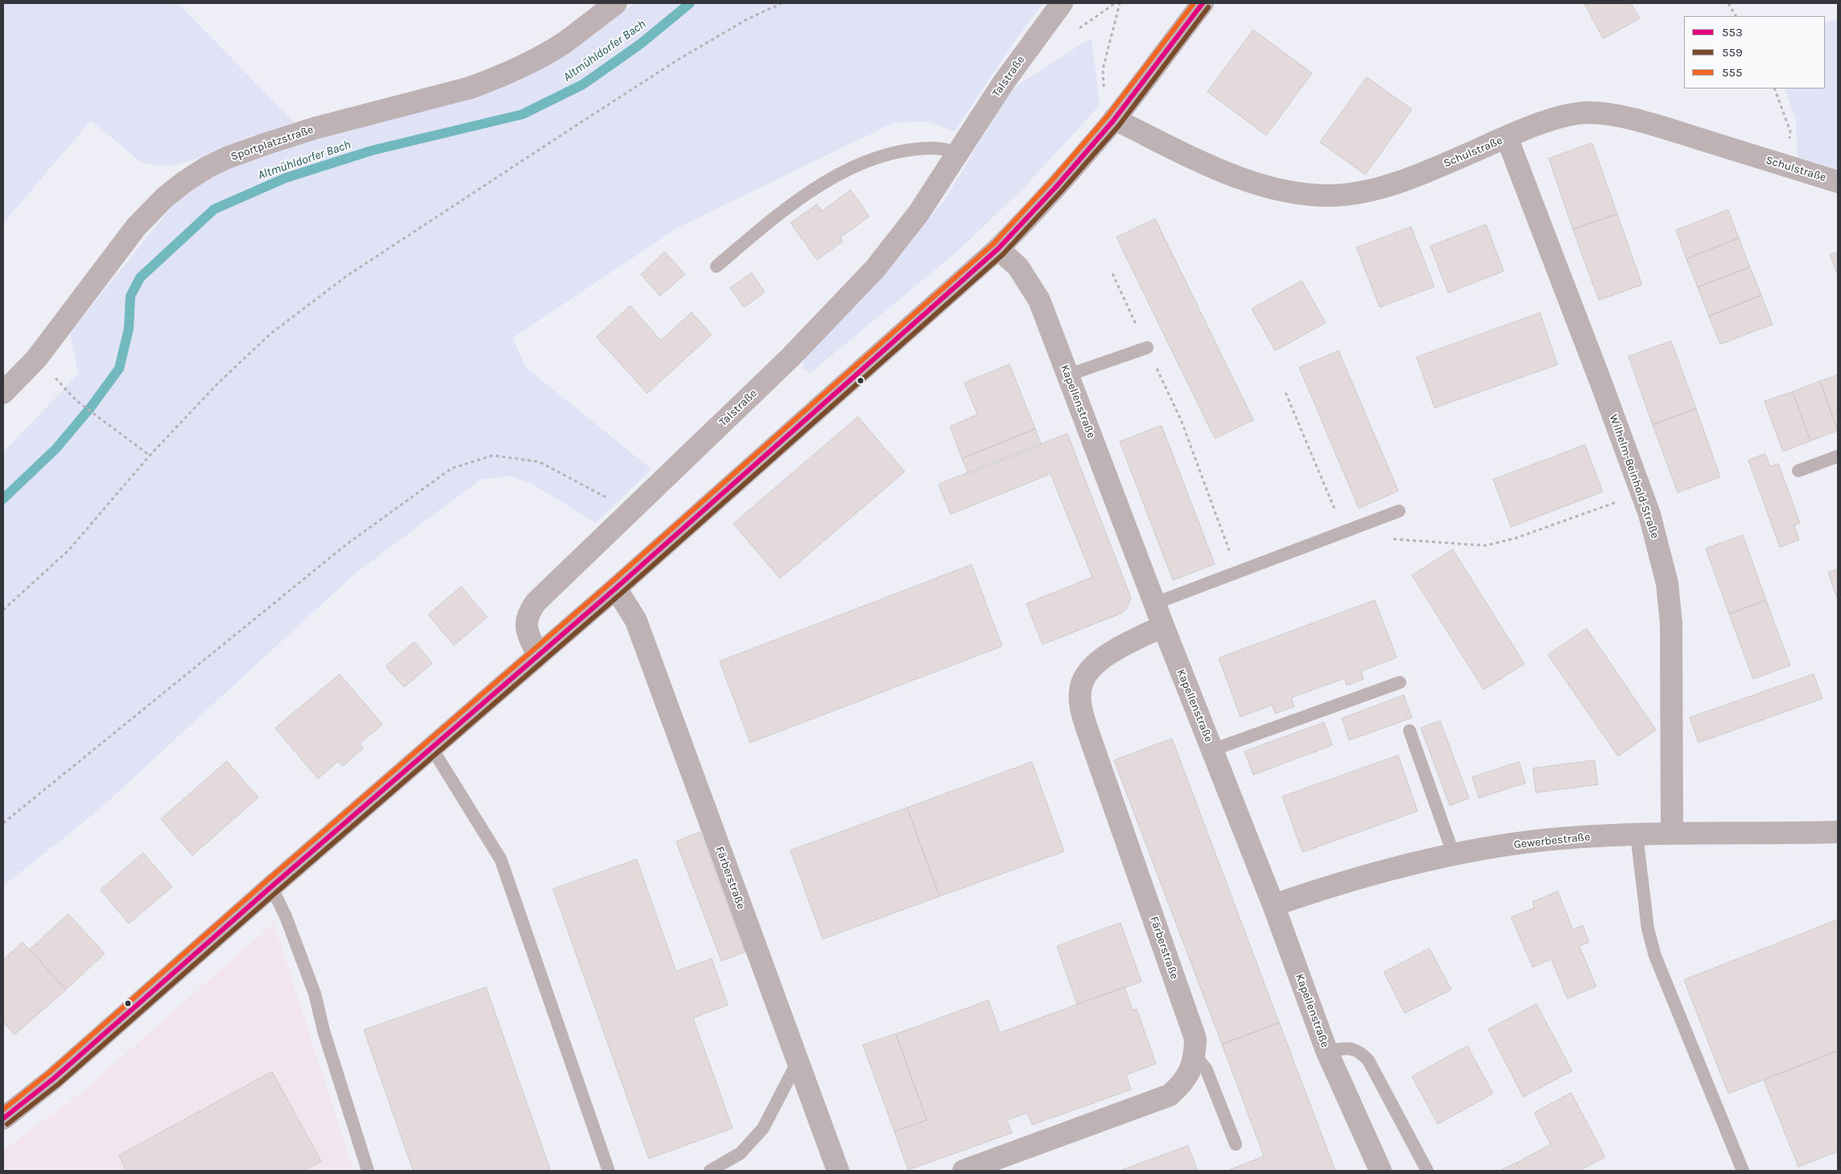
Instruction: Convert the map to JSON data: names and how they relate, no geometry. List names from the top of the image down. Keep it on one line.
{"streets":{"street":["Talstraße","Sportplatzstraße","Schulstraße","Kapellenstraße","Wilhelm-Beinhold-Straße","Gewerbestraße","Färberstraße"]},"crossings":[["Schulstraße","Wilhelm-Beinhold-Straße"],["Kapellenstraße","Gewerbestraße"],["Kapellenstraße","Färberstraße"],["Wilhelm-Beinhold-Straße","Gewerbestraße"]],"water":["Altmühldorfer Bach"],"lines":["transit line 553","transit line 555","transit line 559"],"legend":["553","559","555"]}
